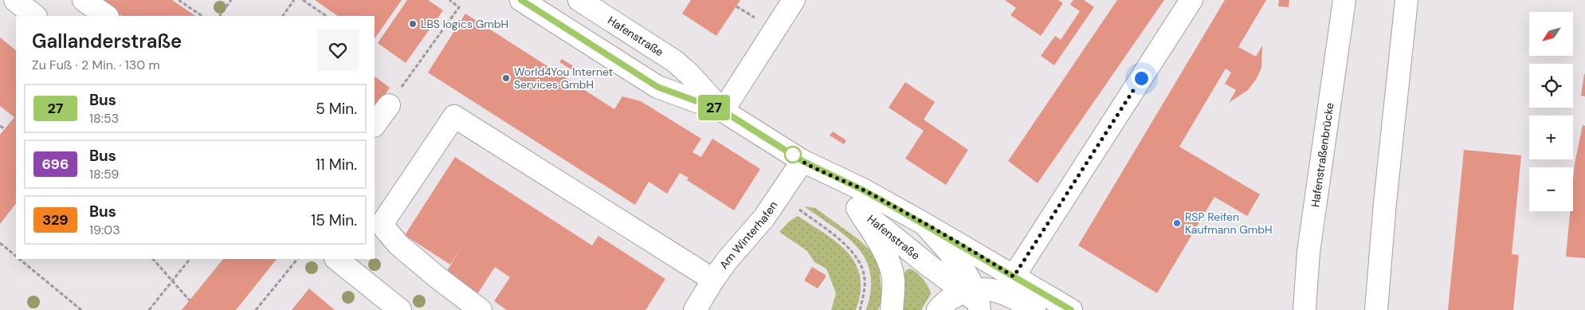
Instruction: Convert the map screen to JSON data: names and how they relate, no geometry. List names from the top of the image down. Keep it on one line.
{"streets":{"main road":["Hafenstraße","Hafenstraßenbrücke","Am Winterhafen"]},"crossings":[["Hafenstraße","Am Winterhafen"]],"places":["LBS logics GmbH","World4You Internet Services GmbH","RSP Reifen Kaufmann GmbH"],"lines":["bus line 27"],"north":"bottom left","page":{"on_map":"27","map_buttons":["+","−"],"heading":["Gallanderstraße","Zu Fuß · 2 Min. · 130 m"],"list":[{"mark":"27","name":"Bus","note":"18:53","value":"5 Min."},{"mark":"696","name":"Bus","note":"18:59","value":"11 Min."},{"mark":"329","name":"Bus","note":"19:03","value":"15 Min."}]}}
